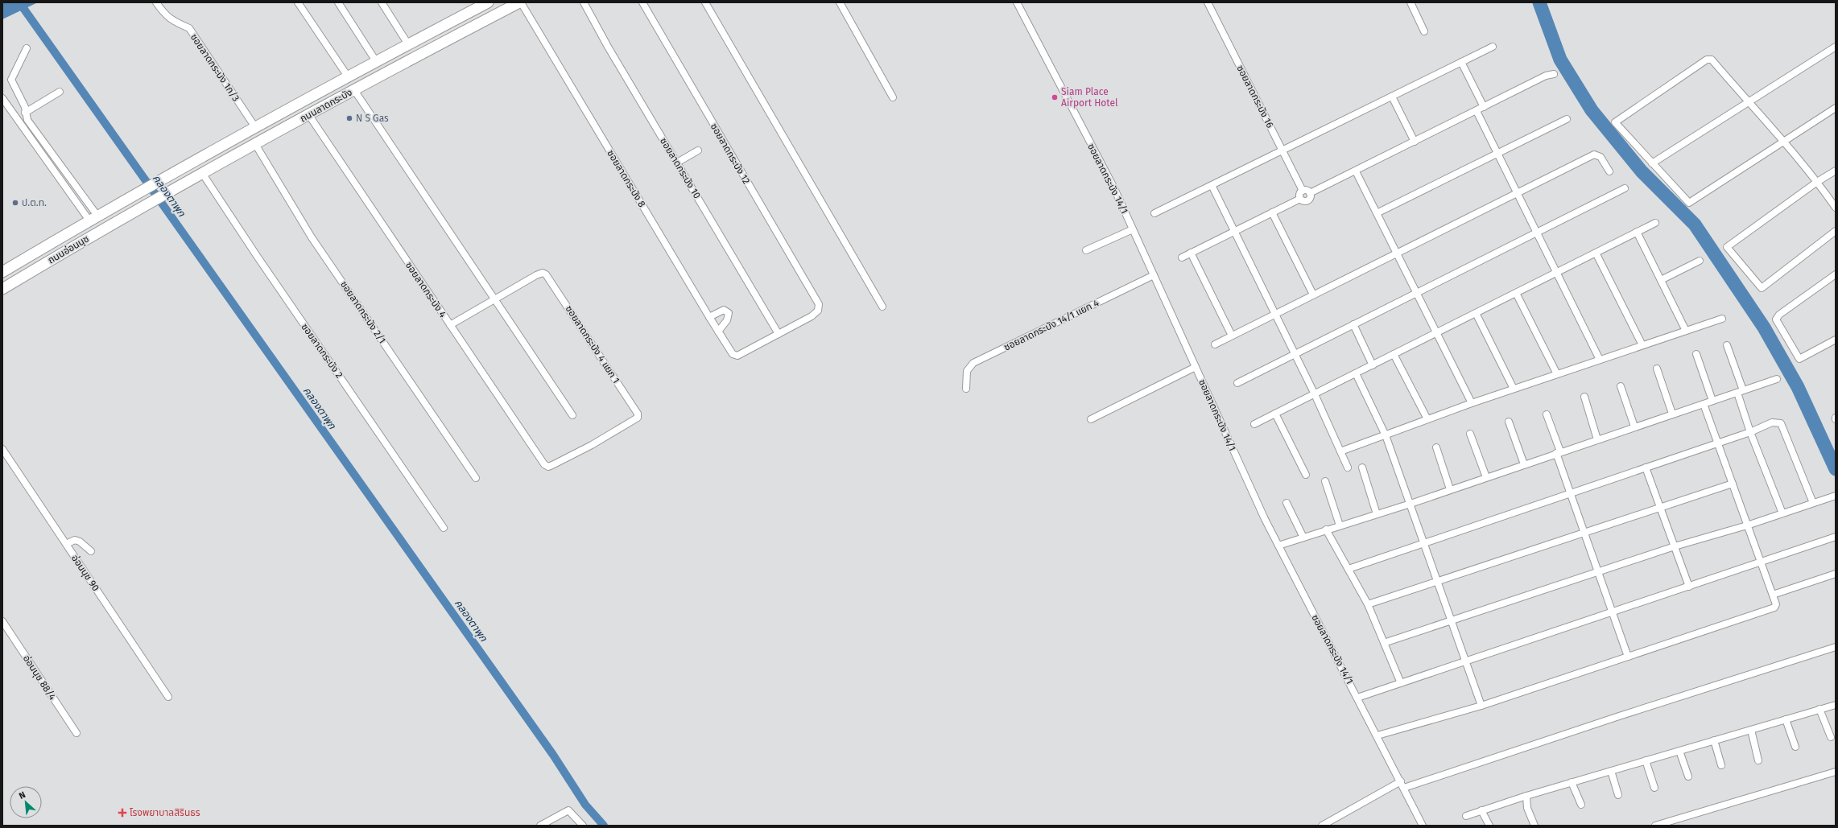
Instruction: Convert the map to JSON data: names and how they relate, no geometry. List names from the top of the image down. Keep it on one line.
{"streets":{"main road":["ถนนลาดกระบัง","ถนนอ่อนนุช"],"street":["ซอยลาดกระบัง 1ก/3","ซอยลาดกระบัง 16","ซอยลาดกระบัง 12","ซอยลาดกระบัง 10","ซอยลาดกระบัง 8","ซอยลาดกระบัง 14/1","ซอยลาดกระบัง 4","ซอยลาดกระบัง 2/1","ซอยลาดกระบัง 14/1 แยก 4","ซอยลาดกระบัง 4 แยก 1","ซอยลาดกระบัง 2","อ่อนนุช 90","อ่อนนุช 88/4"]},"crossings":[["ซอยลาดกระบัง 1ก/3","ถนนลาดกระบัง"],["ถนนลาดกระบัง","ซอยลาดกระบัง 8"],["ถนนลาดกระบัง","ถนนอ่อนนุช"],["ถนนลาดกระบัง","ซอยลาดกระบัง 4"],["ถนนลาดกระบัง","ซอยลาดกระบัง 2/1"],["ถนนลาดกระบัง","ซอยลาดกระบัง 2"],["ซอยลาดกระบัง 12","ซอยลาดกระบัง 10"],["ซอยลาดกระบัง 12","ซอยลาดกระบัง 8"],["ซอยลาดกระบัง 10","ซอยลาดกระบัง 8"],["ซอยลาดกระบัง 14/1","ซอยลาดกระบัง 14/1 แยก 4"],["ซอยลาดกระบัง 4","ซอยลาดกระบัง 4 แยก 1"]],"water":["คลองตาพุก"],"places":{"other":["Siam Place Airport Hotel","N S Gas","ป.ต.ท."],"health":["โรงพยาบาลสิรินธร"]},"north":"top left"}
